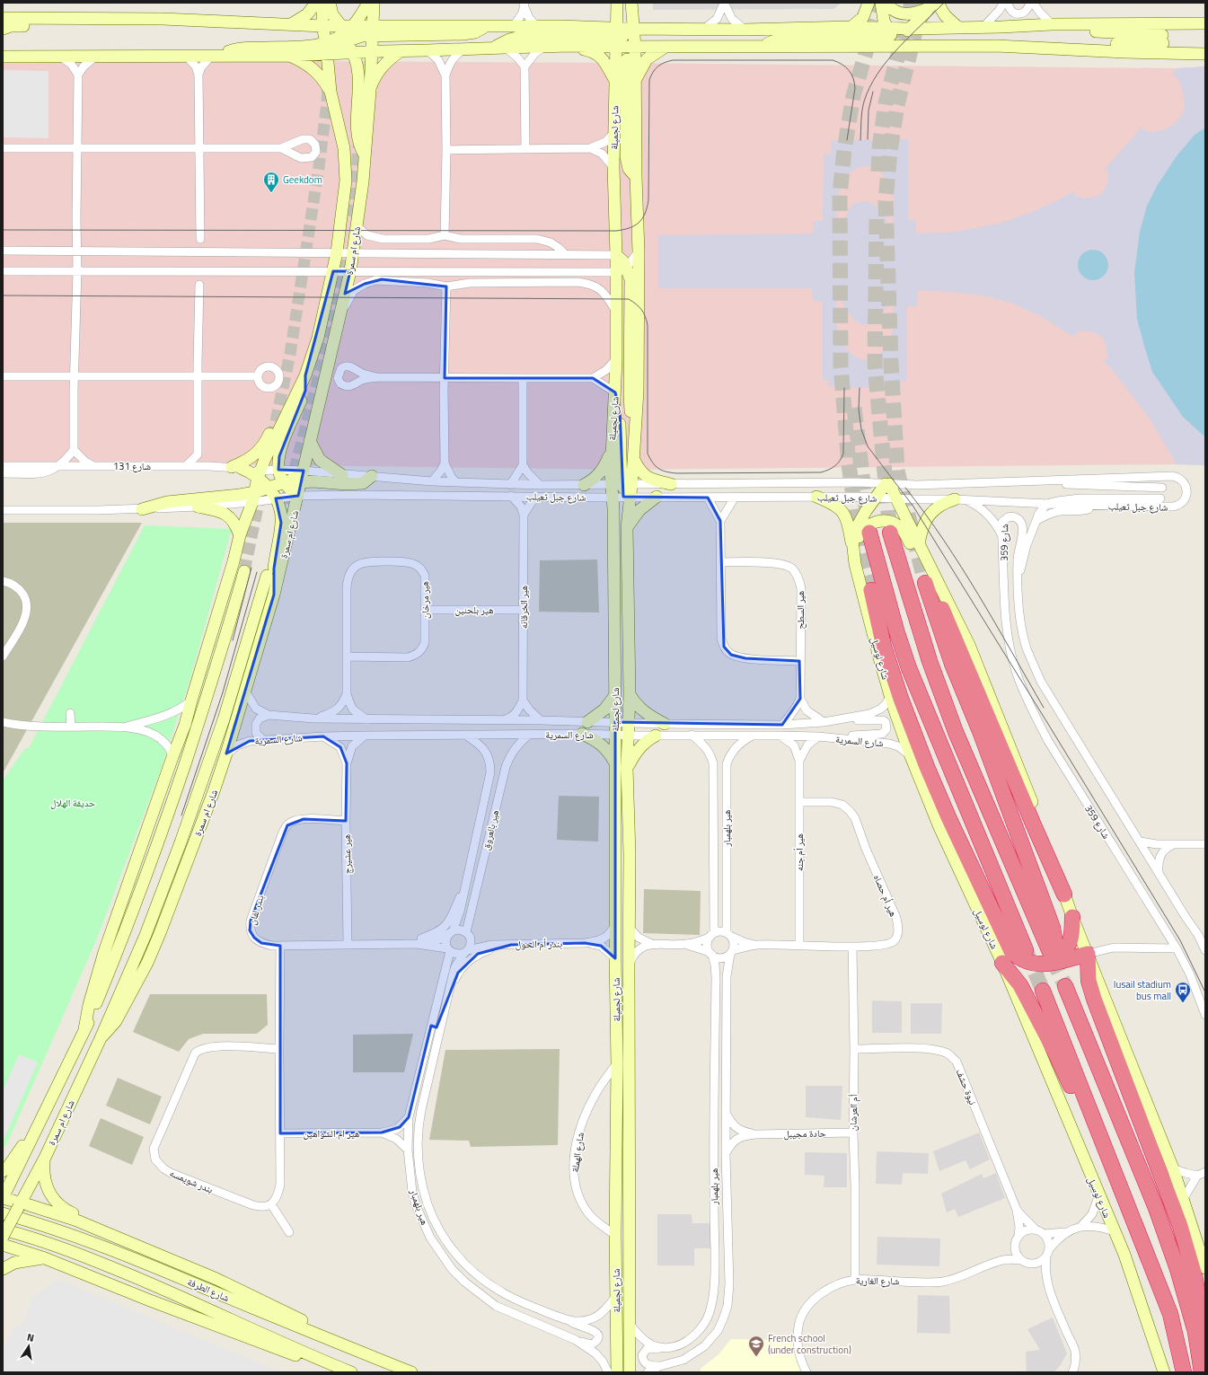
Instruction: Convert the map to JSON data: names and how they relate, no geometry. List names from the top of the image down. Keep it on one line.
{"streets":{"street":["شارع لجميلة","شارع ام سمرة","شارع 131","شارع جبل ثعيلب","شارع 359","هير مرخان","هير الخرقانه","هير بلحنين","هير السطح","شارع لوسيل","شارع السمرية","هير بلهمبار","هير بالعروق","هير أم جنه","هير عشيرج","هير أم حصاه","بندر لفان","بندر أم الحول","نيوة حشف","أم العرشان","هير ام الشواهين","حادة مجيبل","شارع الهملة","بندر شويمسه","شارع الغارية","شارع الطرفة"]},"crossings":[["شارع لجميلة","شارع جبل ثعيلب"],["شارع لجميلة","شارع السمرية"],["شارع لجميلة","هير بلهمبار"],["شارع لجميلة","بندر أم الحول"],["شارع لجميلة","شارع الهملة"],["شارع ام سمرة","شارع جبل ثعيلب"],["شارع ام سمرة","شارع السمرية"],["شارع جبل ثعيلب","شارع لوسيل"],["هير مرخان","هير بلحنين"],["هير مرخان","شارع السمرية"],["هير الخرقانه","هير بلحنين"],["شارع لوسيل","شارع السمرية"],["شارع السمرية","هير بلهمبار"],["شارع السمرية","هير بالعروق"],["شارع السمرية","هير أم جنه"],["شارع السمرية","هير عشيرج"],["هير بلهمبار","هير بالعروق"],["هير بلهمبار","هير أم حصاه"],["هير بلهمبار","بندر لفان"],["هير بلهمبار","بندر أم الحول"],["هير بلهمبار","هير ام الشواهين"],["هير بلهمبار","حادة مجيبل"],["هير بالعروق","بندر لفان"],["هير بالعروق","بندر أم الحول"],["هير أم جنه","هير أم حصاه"],["هير عشيرج","بندر لفان"],["هير أم حصاه","أم العرشان"],["بندر لفان","بندر أم الحول"],["نيوة حشف","أم العرشان"],["نيوة حشف","شارع الغارية"],["أم العرشان","حادة مجيبل"],["أم العرشان","شارع الغارية"]],"parks":["حديقة الهلال"],"places":{"building":["Geekdom"],"bus stop":["lusail stadium bus mall"],"school or university":["French school (under construction)"]},"north":"top"}
